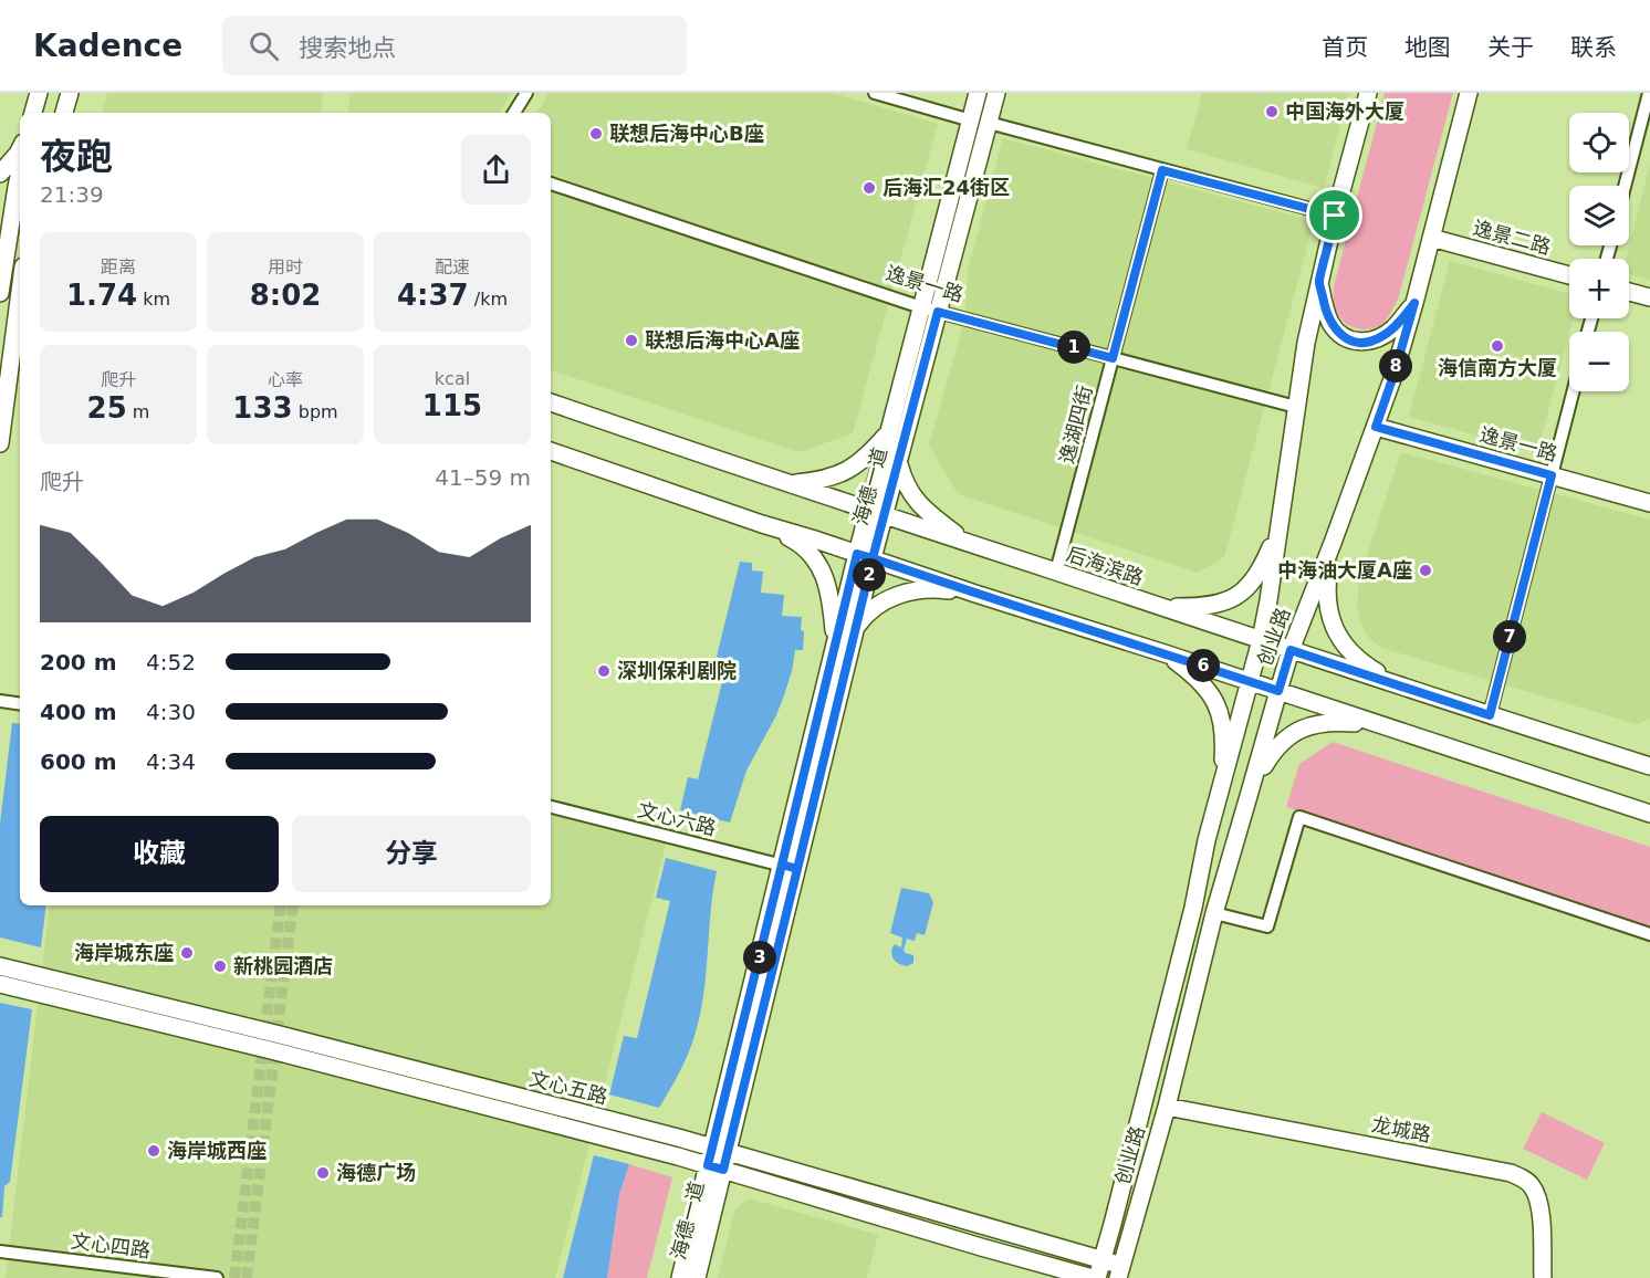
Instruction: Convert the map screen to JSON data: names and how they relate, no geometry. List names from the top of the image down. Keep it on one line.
{"streets":{"main road":["逸景二路","逸景一路","海德一道","后海滨路","创业路","文心五路","龙城路"],"street":["逸湖四街","文心六路","文心四路"]},"crossings":[["逸景二路","创业路"],["逸景一路","逸湖四街"],["逸景一路","海德一道"],["逸景一路","创业路"],["逸湖四街","后海滨路"],["海德一道","后海滨路"],["海德一道","文心六路"],["海德一道","文心五路"],["后海滨路","创业路"],["创业路","文心五路"],["创业路","龙城路"]],"places":["中国海外大厦","联想后海中心B座","后海汇24街区","联想后海中心A座","海信南方大厦","中海油大厦A座","深圳保利剧院","海岸城东座","新桃园酒店","海岸城西座","海德广场"],"page":{"header":"Kadence","search":"搜索地点","nav":["首页","地图","关于","联系"],"map_buttons":["+","−"],"heading":["夜跑","21:39"],"stats":[["距离","1.74 km"],["用时","8:02"],["配速","4:37 /km"],["爬升","25 m"],["心率","133 bpm"],["kcal","115"]],"pins":["1","8","2","7","6","3"],"chart":["爬升","41–59 m"],"list":[{"name":"200 m","note":"4:52"},{"name":"400 m","note":"4:30"},{"name":"600 m","note":"4:34"}],"buttons":["收藏","分享"]}}
